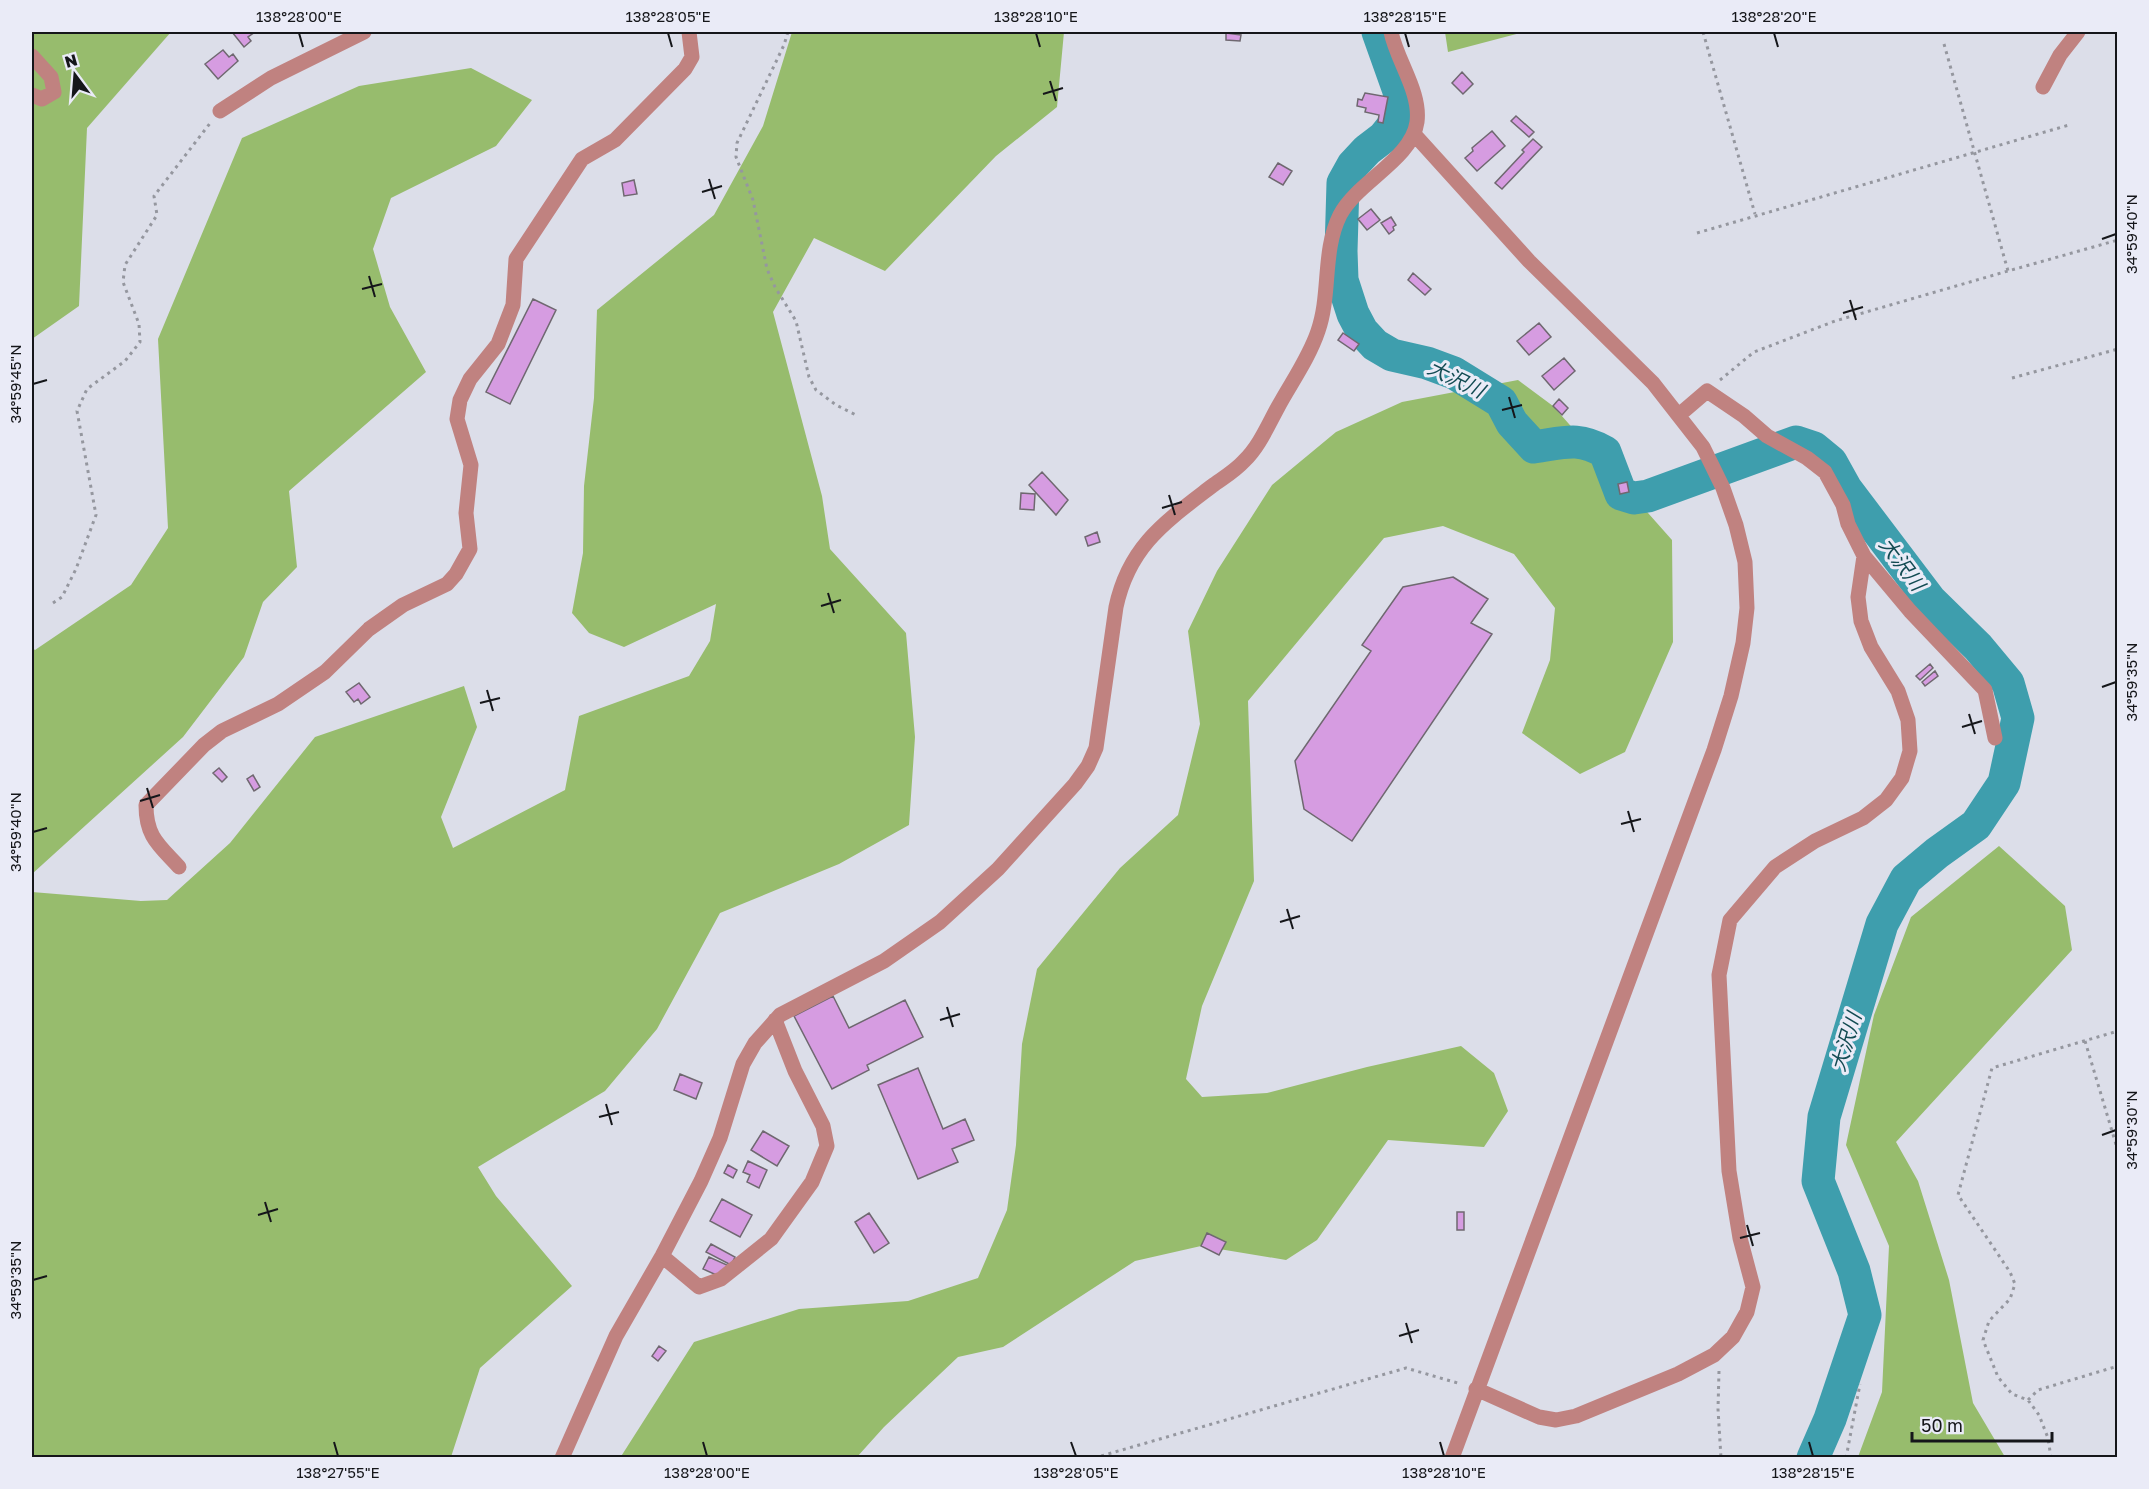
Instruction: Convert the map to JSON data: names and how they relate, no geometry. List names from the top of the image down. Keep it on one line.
{"water":["大沢川"],"scale_bar":"50 m","north":"top","coordinates":["138°28'00\"E","138°28'05\"E","138°28'10\"E","138°28'15\"E","138°28'20\"E","34°59'40\"N","34°59'45\"N","34°59'35\"N","34°59'30\"N","138°27'55\"E"]}
